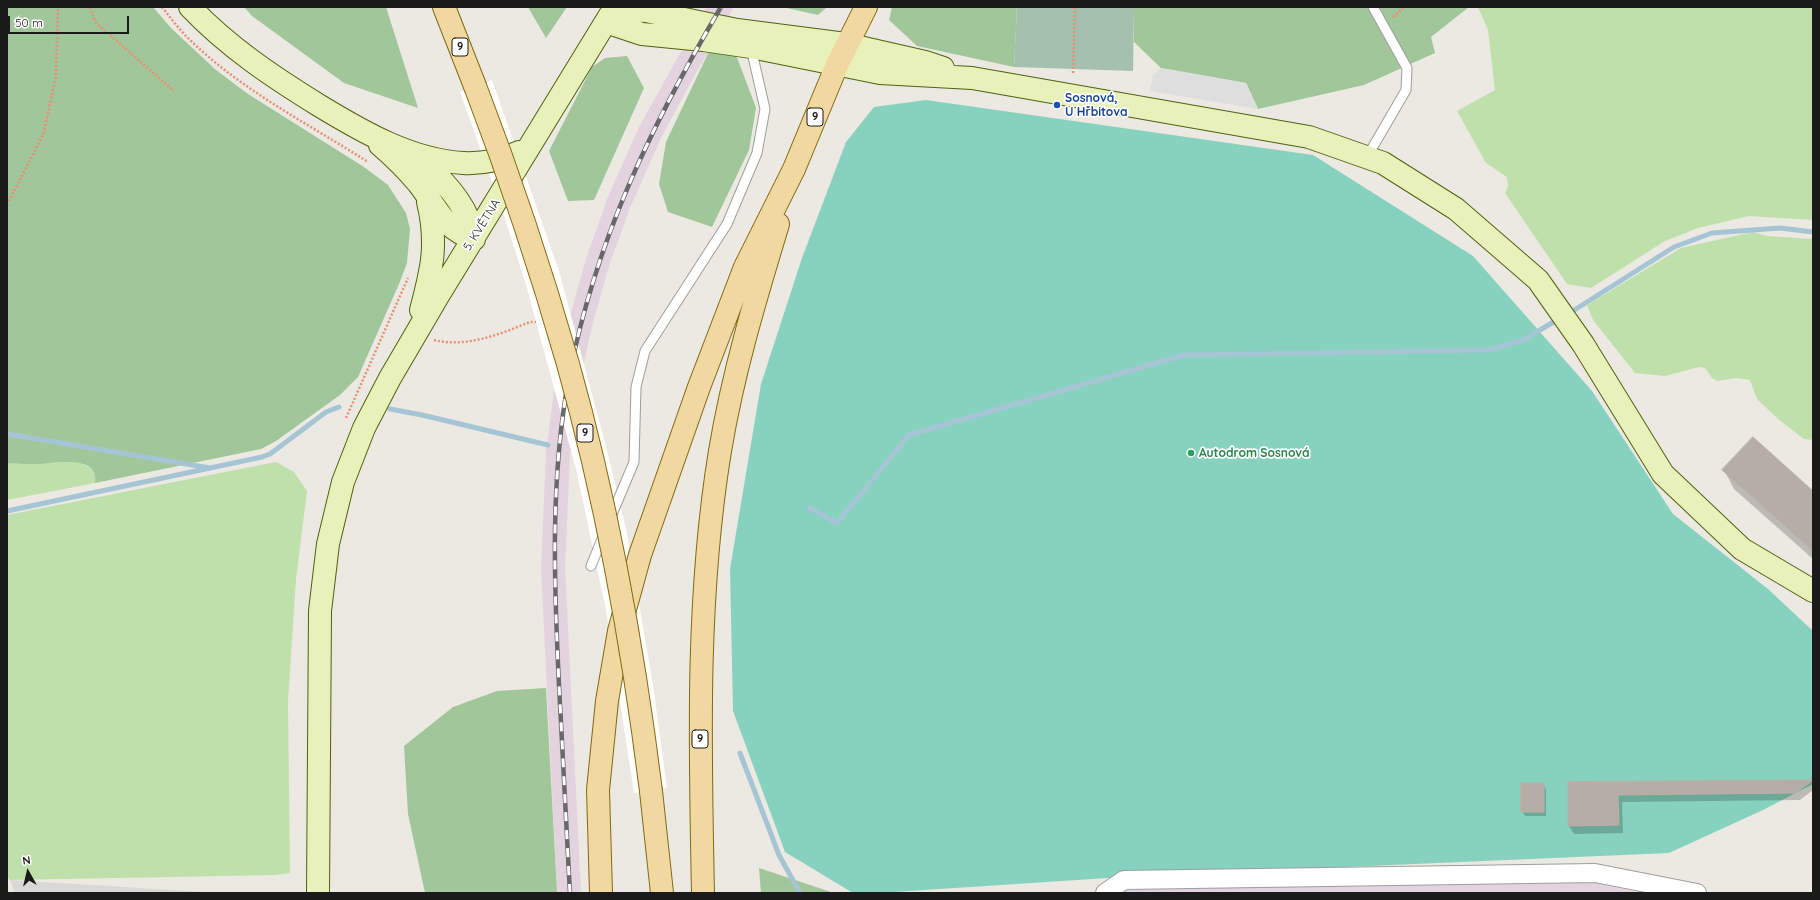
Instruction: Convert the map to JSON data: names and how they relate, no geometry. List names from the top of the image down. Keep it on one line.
{"streets":{"main road":["9"],"street":["5. KVĚTNA"]},"places":["Sosnová, U Hřbitova","Autodrom Sosnová"],"scale_bar":"50 m","north":"top"}
